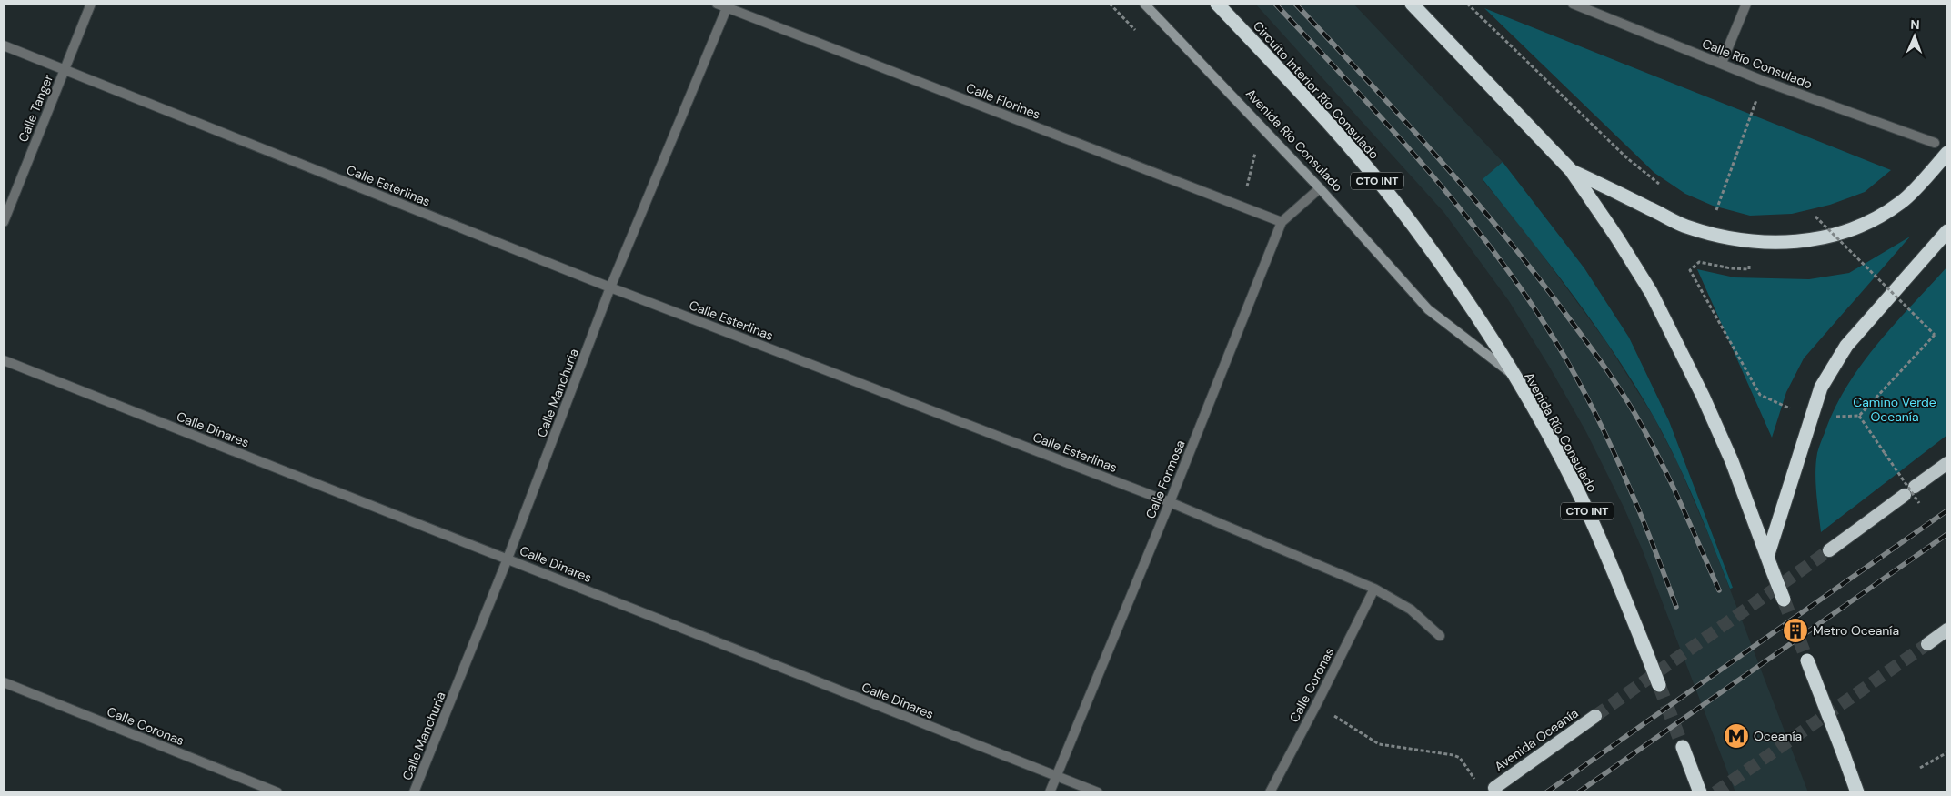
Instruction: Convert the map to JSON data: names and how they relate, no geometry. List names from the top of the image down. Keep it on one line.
{"streets":{"highway":["Circuito Interior Río Consulado","Avenida Río Consulado","CTO INT","Avenida Oceanía"],"street":["Calle Río Consulado","Calle Florines","Calle Tanger","Calle Esterlinas","Calle Manchuria","Calle Dinares","Calle Formosa","Calle Coronas"]},"crossings":[["Circuito Interior Río Consulado","Avenida Río Consulado"],["Calle Florines","Calle Manchuria"],["Calle Florines","Calle Formosa"],["Calle Tanger","Calle Esterlinas"],["Avenida Río Consulado","Calle Formosa"],["Calle Esterlinas","Calle Manchuria"],["Calle Esterlinas","Calle Formosa"],["Calle Esterlinas","Calle Coronas"],["Calle Manchuria","Calle Dinares"],["Calle Dinares","Calle Formosa"]],"parks":["Camino Verde Oceanía"],"places":{"building":["Metro Oceanía"],"metro station":["Oceanía"]},"north":"top"}
